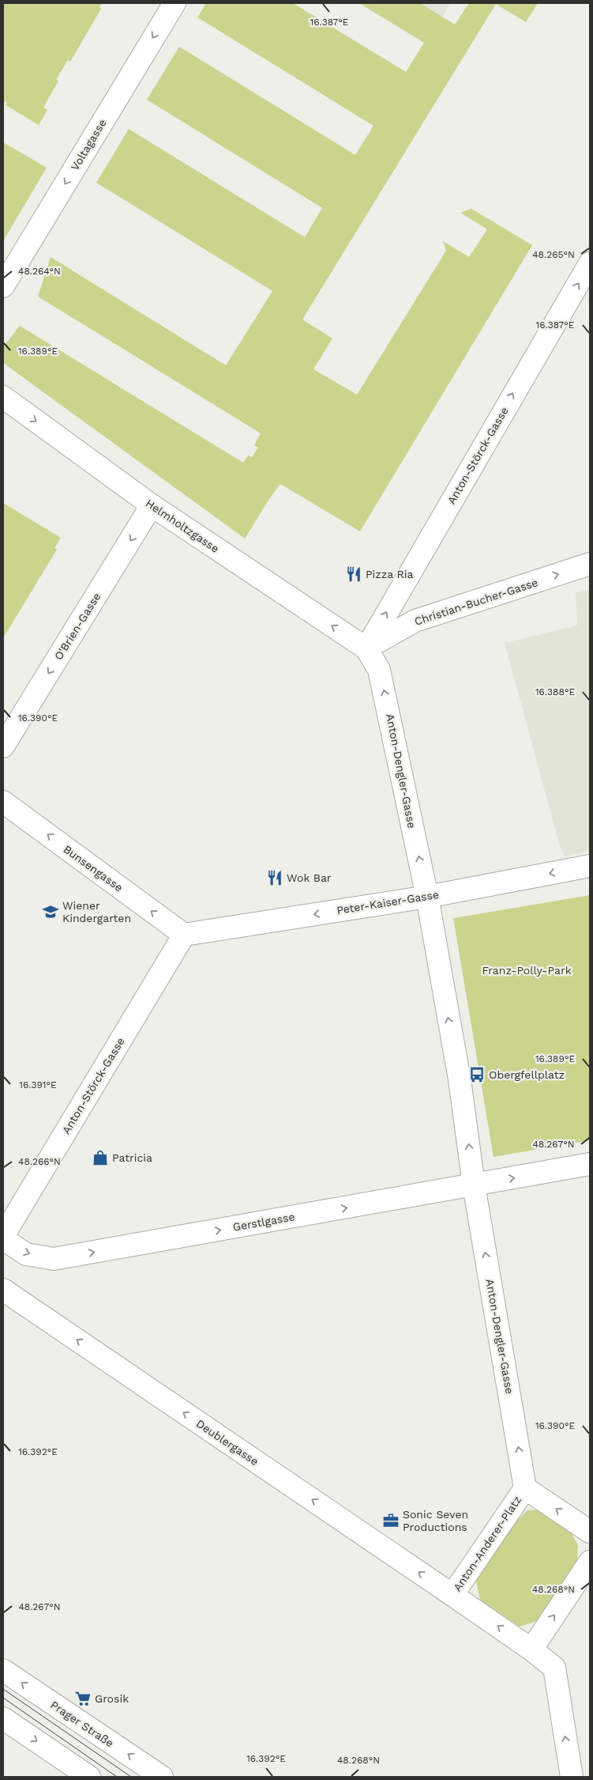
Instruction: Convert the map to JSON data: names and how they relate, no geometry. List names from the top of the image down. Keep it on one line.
{"streets":{"street":["Voltagasse","Anton-Störck-Gasse","Helmholtzgasse","Christian-Bucher-Gasse","O'Brien-Gasse","Anton-Dengler-Gasse","Bunsengasse","Peter-Kaiser-Gasse","Gerstlgasse","Deublergasse","Anton-Anderer-Platz","Prager Straße"]},"crossings":[["Anton-Störck-Gasse","Helmholtzgasse"],["Anton-Störck-Gasse","Christian-Bucher-Gasse"],["Anton-Störck-Gasse","Anton-Dengler-Gasse"],["Anton-Störck-Gasse","Bunsengasse"],["Anton-Störck-Gasse","Peter-Kaiser-Gasse"],["Helmholtzgasse","Christian-Bucher-Gasse"],["Helmholtzgasse","O'Brien-Gasse"],["Helmholtzgasse","Anton-Dengler-Gasse"],["Christian-Bucher-Gasse","Anton-Dengler-Gasse"],["Anton-Dengler-Gasse","Peter-Kaiser-Gasse"],["Anton-Dengler-Gasse","Gerstlgasse"],["Anton-Dengler-Gasse","Anton-Anderer-Platz"],["Bunsengasse","Peter-Kaiser-Gasse"],["Deublergasse","Anton-Anderer-Platz"]],"one_way":["Voltagasse","Anton-Störck-Gasse","Christian-Bucher-Gasse","O'Brien-Gasse","Anton-Dengler-Gasse","Bunsengasse","Peter-Kaiser-Gasse","Gerstlgasse","Deublergasse","Anton-Anderer-Platz"],"parks":["Franz-Polly-Park"],"places":{"restaurant":["Pizza Ria","Wok Bar"],"school or university":["Wiener Kindergarten"],"bus stop":["Obergfellplatz"],"shop":["Patricia"],"office":["Sonic Seven Productions"],"supermarket":["Grosik"]},"coordinates":["16.387°E","48.265°N","48.264°N","16.389°E","16.388°E","16.390°E","16.391°E","48.267°N","48.266°N","16.392°E","48.268°N"]}
